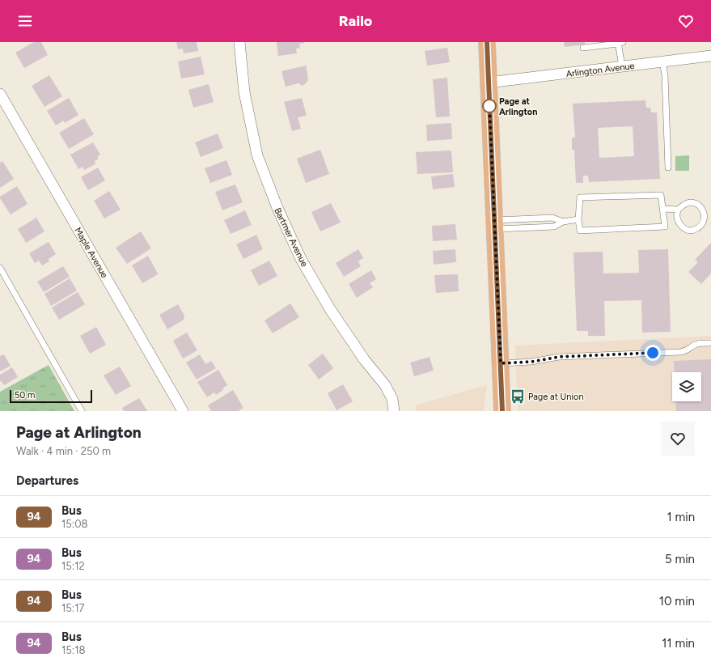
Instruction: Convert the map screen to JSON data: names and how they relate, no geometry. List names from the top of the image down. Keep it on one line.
{"streets":{"street":["Arlington Avenue","Bartmer Avenue","Maple Avenue"]},"places":{"other":["Page at Arlington"],"bus stop":["Page at Union"]},"lines":["bus line 94"],"scale_bar":"50 m","page":{"header":"Railo","scale":"50 m","heading":[["Page at Arlington","Walk · 4 min · 250 m"],"Departures"],"list":[{"mark":"94","name":"Bus","note":"15:08","value":"1 min"},{"mark":"94","name":"Bus","note":"15:12","value":"5 min"},{"mark":"94","name":"Bus","note":"15:17","value":"10 min"},{"mark":"94","name":"Bus","note":"15:18","value":"11 min"}]}}
